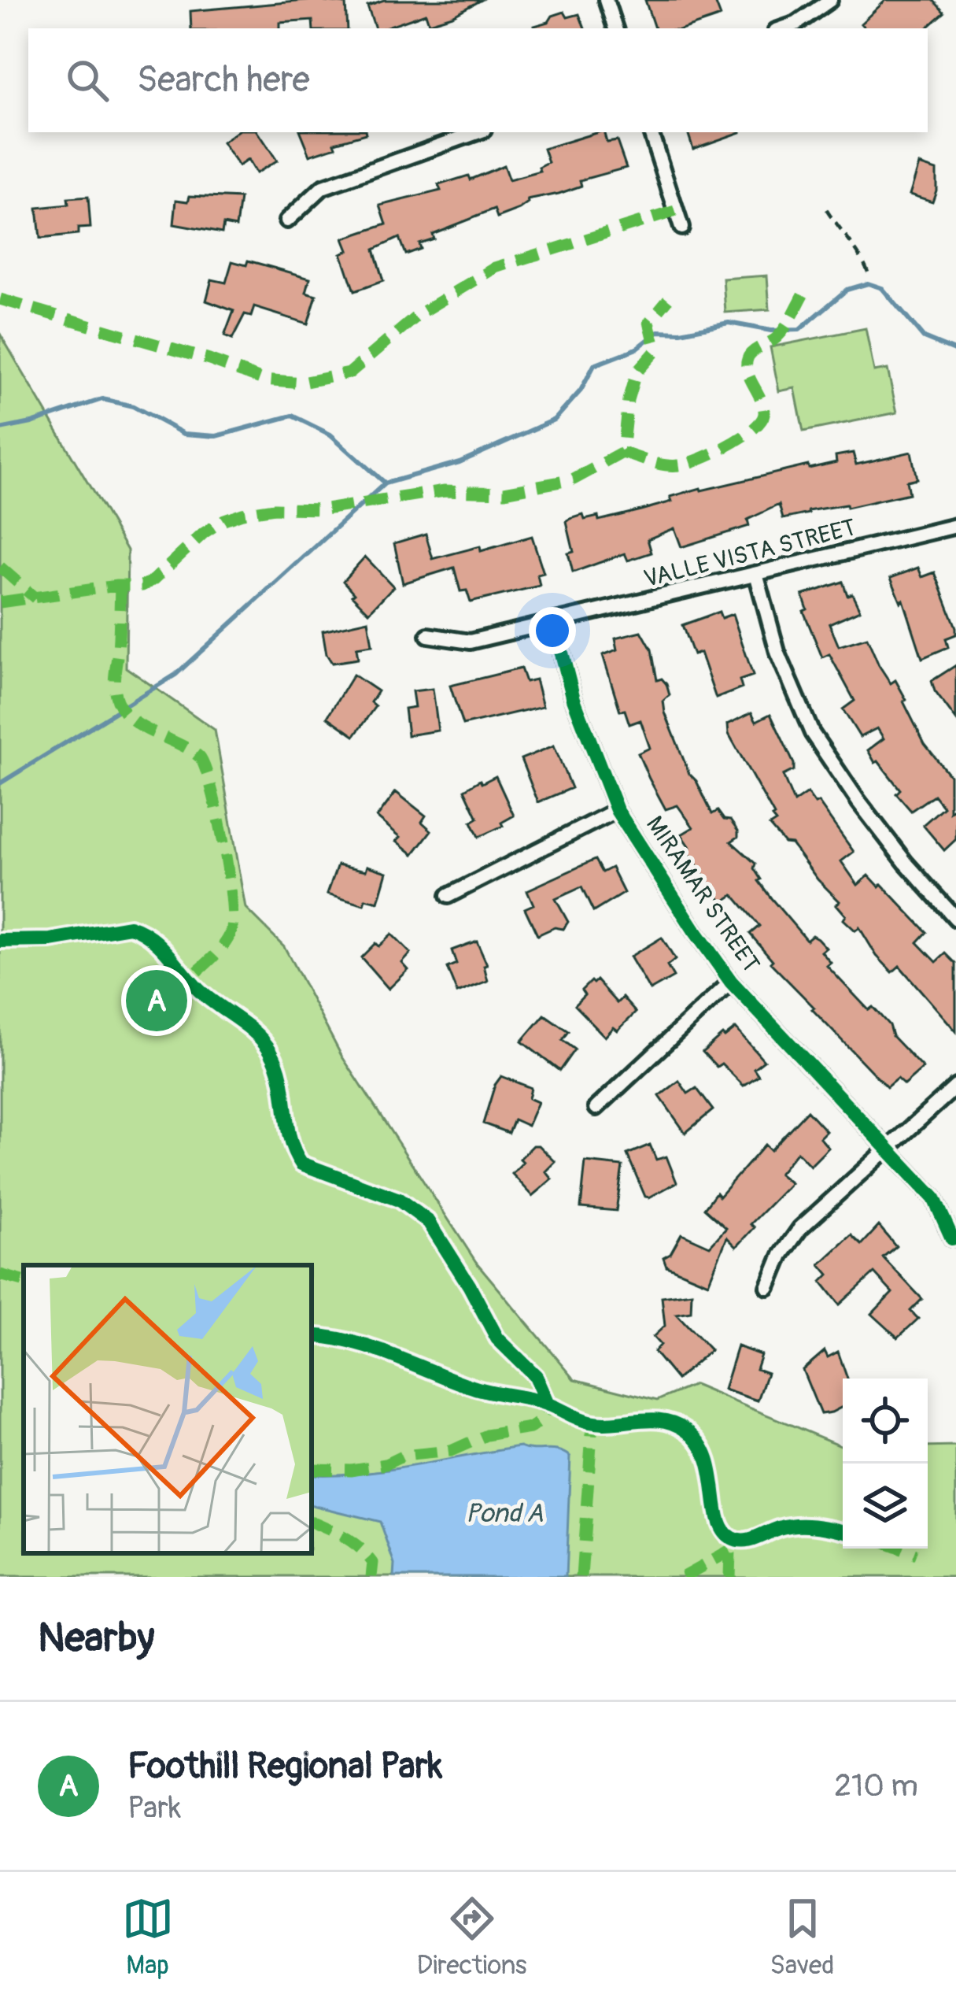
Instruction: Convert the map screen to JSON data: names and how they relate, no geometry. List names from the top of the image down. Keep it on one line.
{"streets":{"street":["VALLE VISTA STREET","MIRAMAR STREET"]},"crossings":[["VALLE VISTA STREET","MIRAMAR STREET"]],"water":["Pond A"],"page":{"search":"Search here","pins":"A","heading":"Nearby","list":[{"mark":"A","name":"Foothill Regional Park","note":"Park","value":"210 m"}],"nav":["Map","Directions","Saved"]}}
